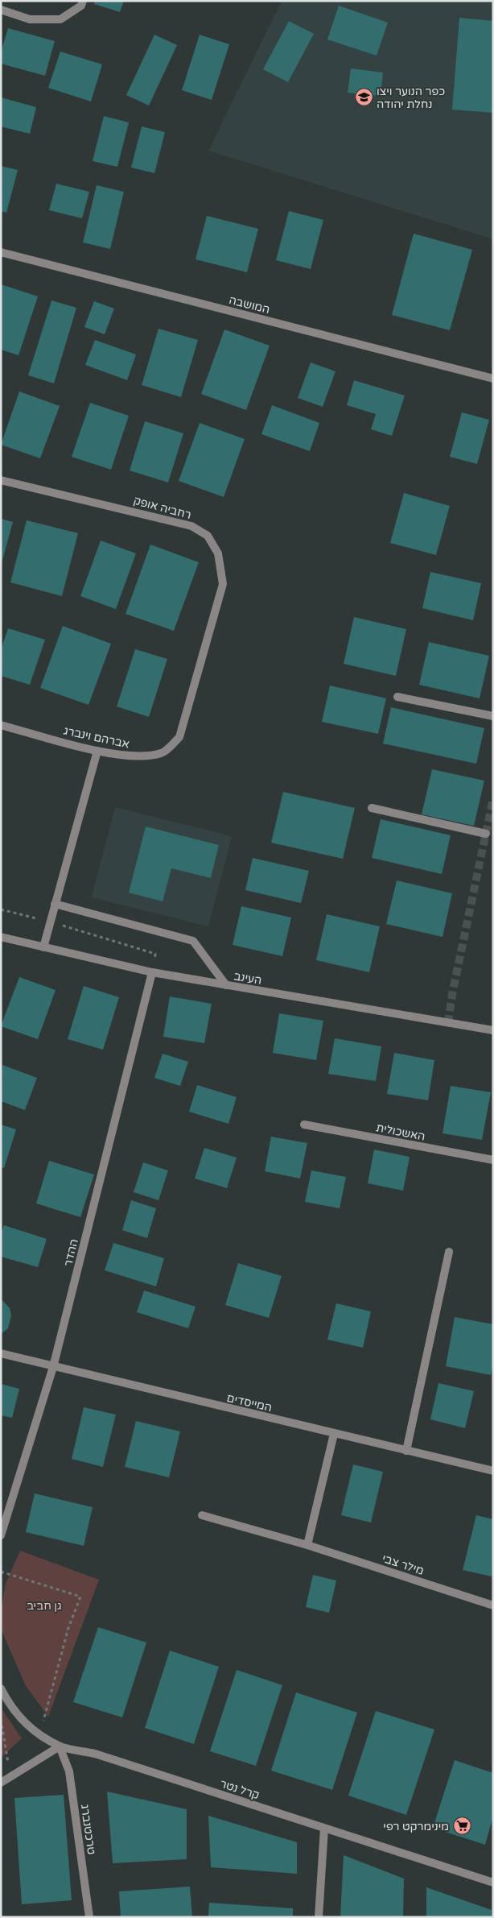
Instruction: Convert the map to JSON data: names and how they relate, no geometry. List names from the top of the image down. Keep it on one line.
{"streets":{"street":["המושבה","רחביה אופק","אברהם וינברג","העינב","האשכולית","ההדר","המייסדים","מילר צבי","קרל נטר","טרכטנברג"]},"crossings":[["רחביה אופק","אברהם וינברג"],["העינב","ההדר"],["ההדר","המייסדים"],["קרל נטר","טרכטנברג"]],"parks":["גן חביב"],"places":{"school or university":["כפר הנוער ויצו נחלת יהודה"],"supermarket":["מינימרקט רפי"]}}
